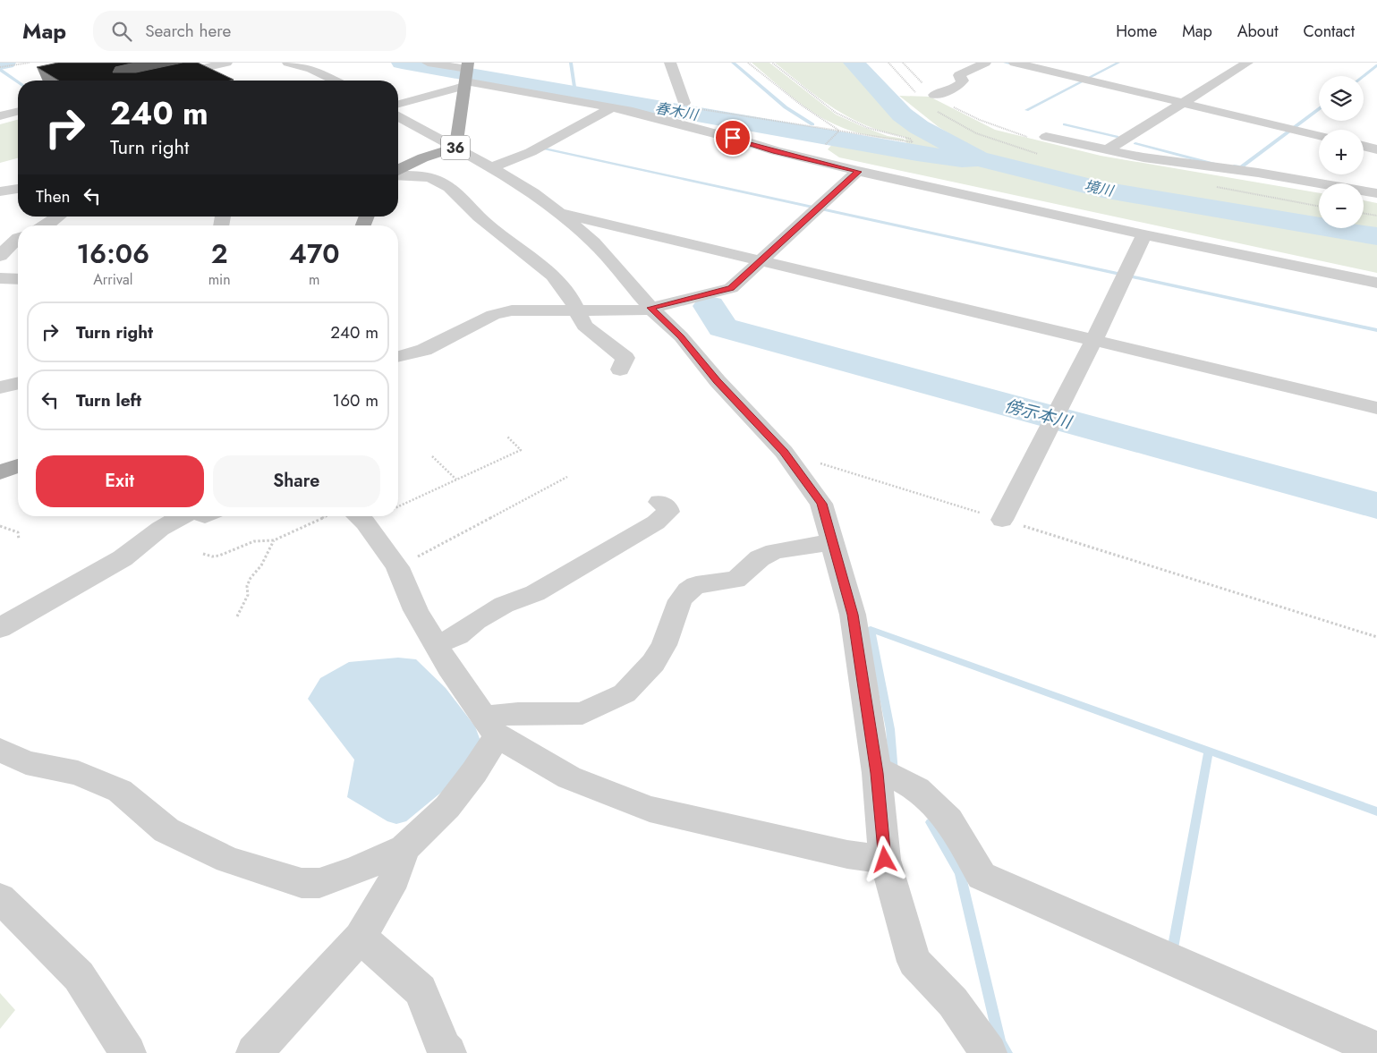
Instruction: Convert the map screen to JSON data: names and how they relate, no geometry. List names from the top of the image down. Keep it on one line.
{"streets":{"main road":["36"]},"water":["春木川","境川","傍示本川"],"page":{"header":"Map","search":"Search here","nav":["Home","Map","About","Contact"],"map_buttons":["+","−"],"turn":["240 m","Turn right"],"then":"Then","eta":["16:06","Arrival","2","min","470","m"],"list":[{"name":"Turn right","value":"240 m"},{"name":"Turn left","value":"160 m"}],"buttons":["Exit","Share"]}}
